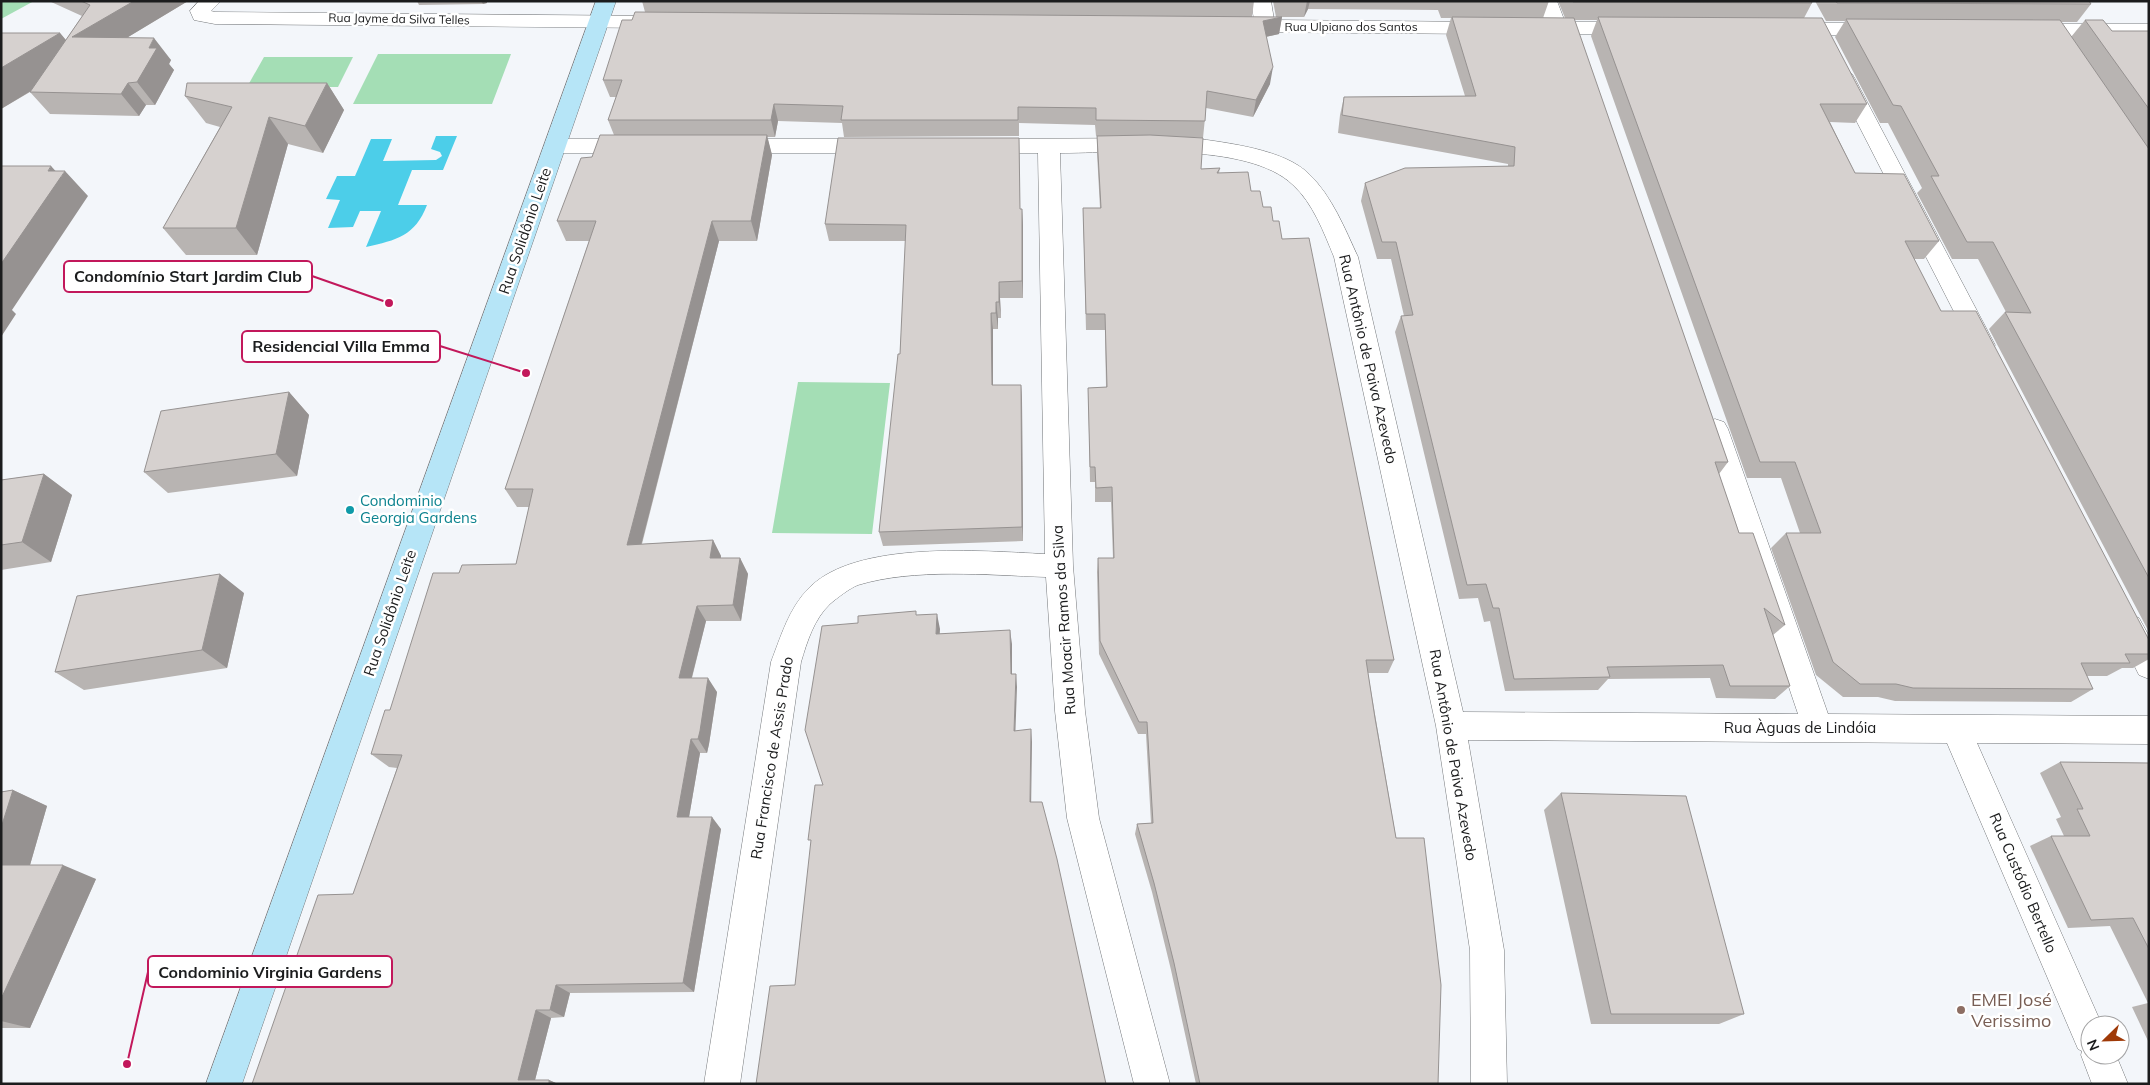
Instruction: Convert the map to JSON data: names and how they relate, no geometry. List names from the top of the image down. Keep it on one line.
{"streets":{"main road":["Rua Solidônio Leite"],"street":["Rua Jayme da Silva Telles","Rua Ulpiano dos Santos","Rua Antônio de Paiva Azevedo","Rua Moacir Ramos da Silva","Rua Àguas de Lindóia","Rua Francisco de Assis Prado","Rua Custódio Bertello"]},"crossings":[["Rua Jayme da Silva Telles","Rua Solidônio Leite"],["Rua Antônio de Paiva Azevedo","Rua Moacir Ramos da Silva"],["Rua Antônio de Paiva Azevedo","Rua Àguas de Lindóia"],["Rua Moacir Ramos da Silva","Rua Francisco de Assis Prado"],["Rua Àguas de Lindóia","Rua Custódio Bertello"]],"places":["Condomínio Start Jardim Club","Residencial Villa Emma","Condominio Georgia Gardens","EMEI José Verissimo","Condominio Virginia Gardens"],"north":"bottom left"}
